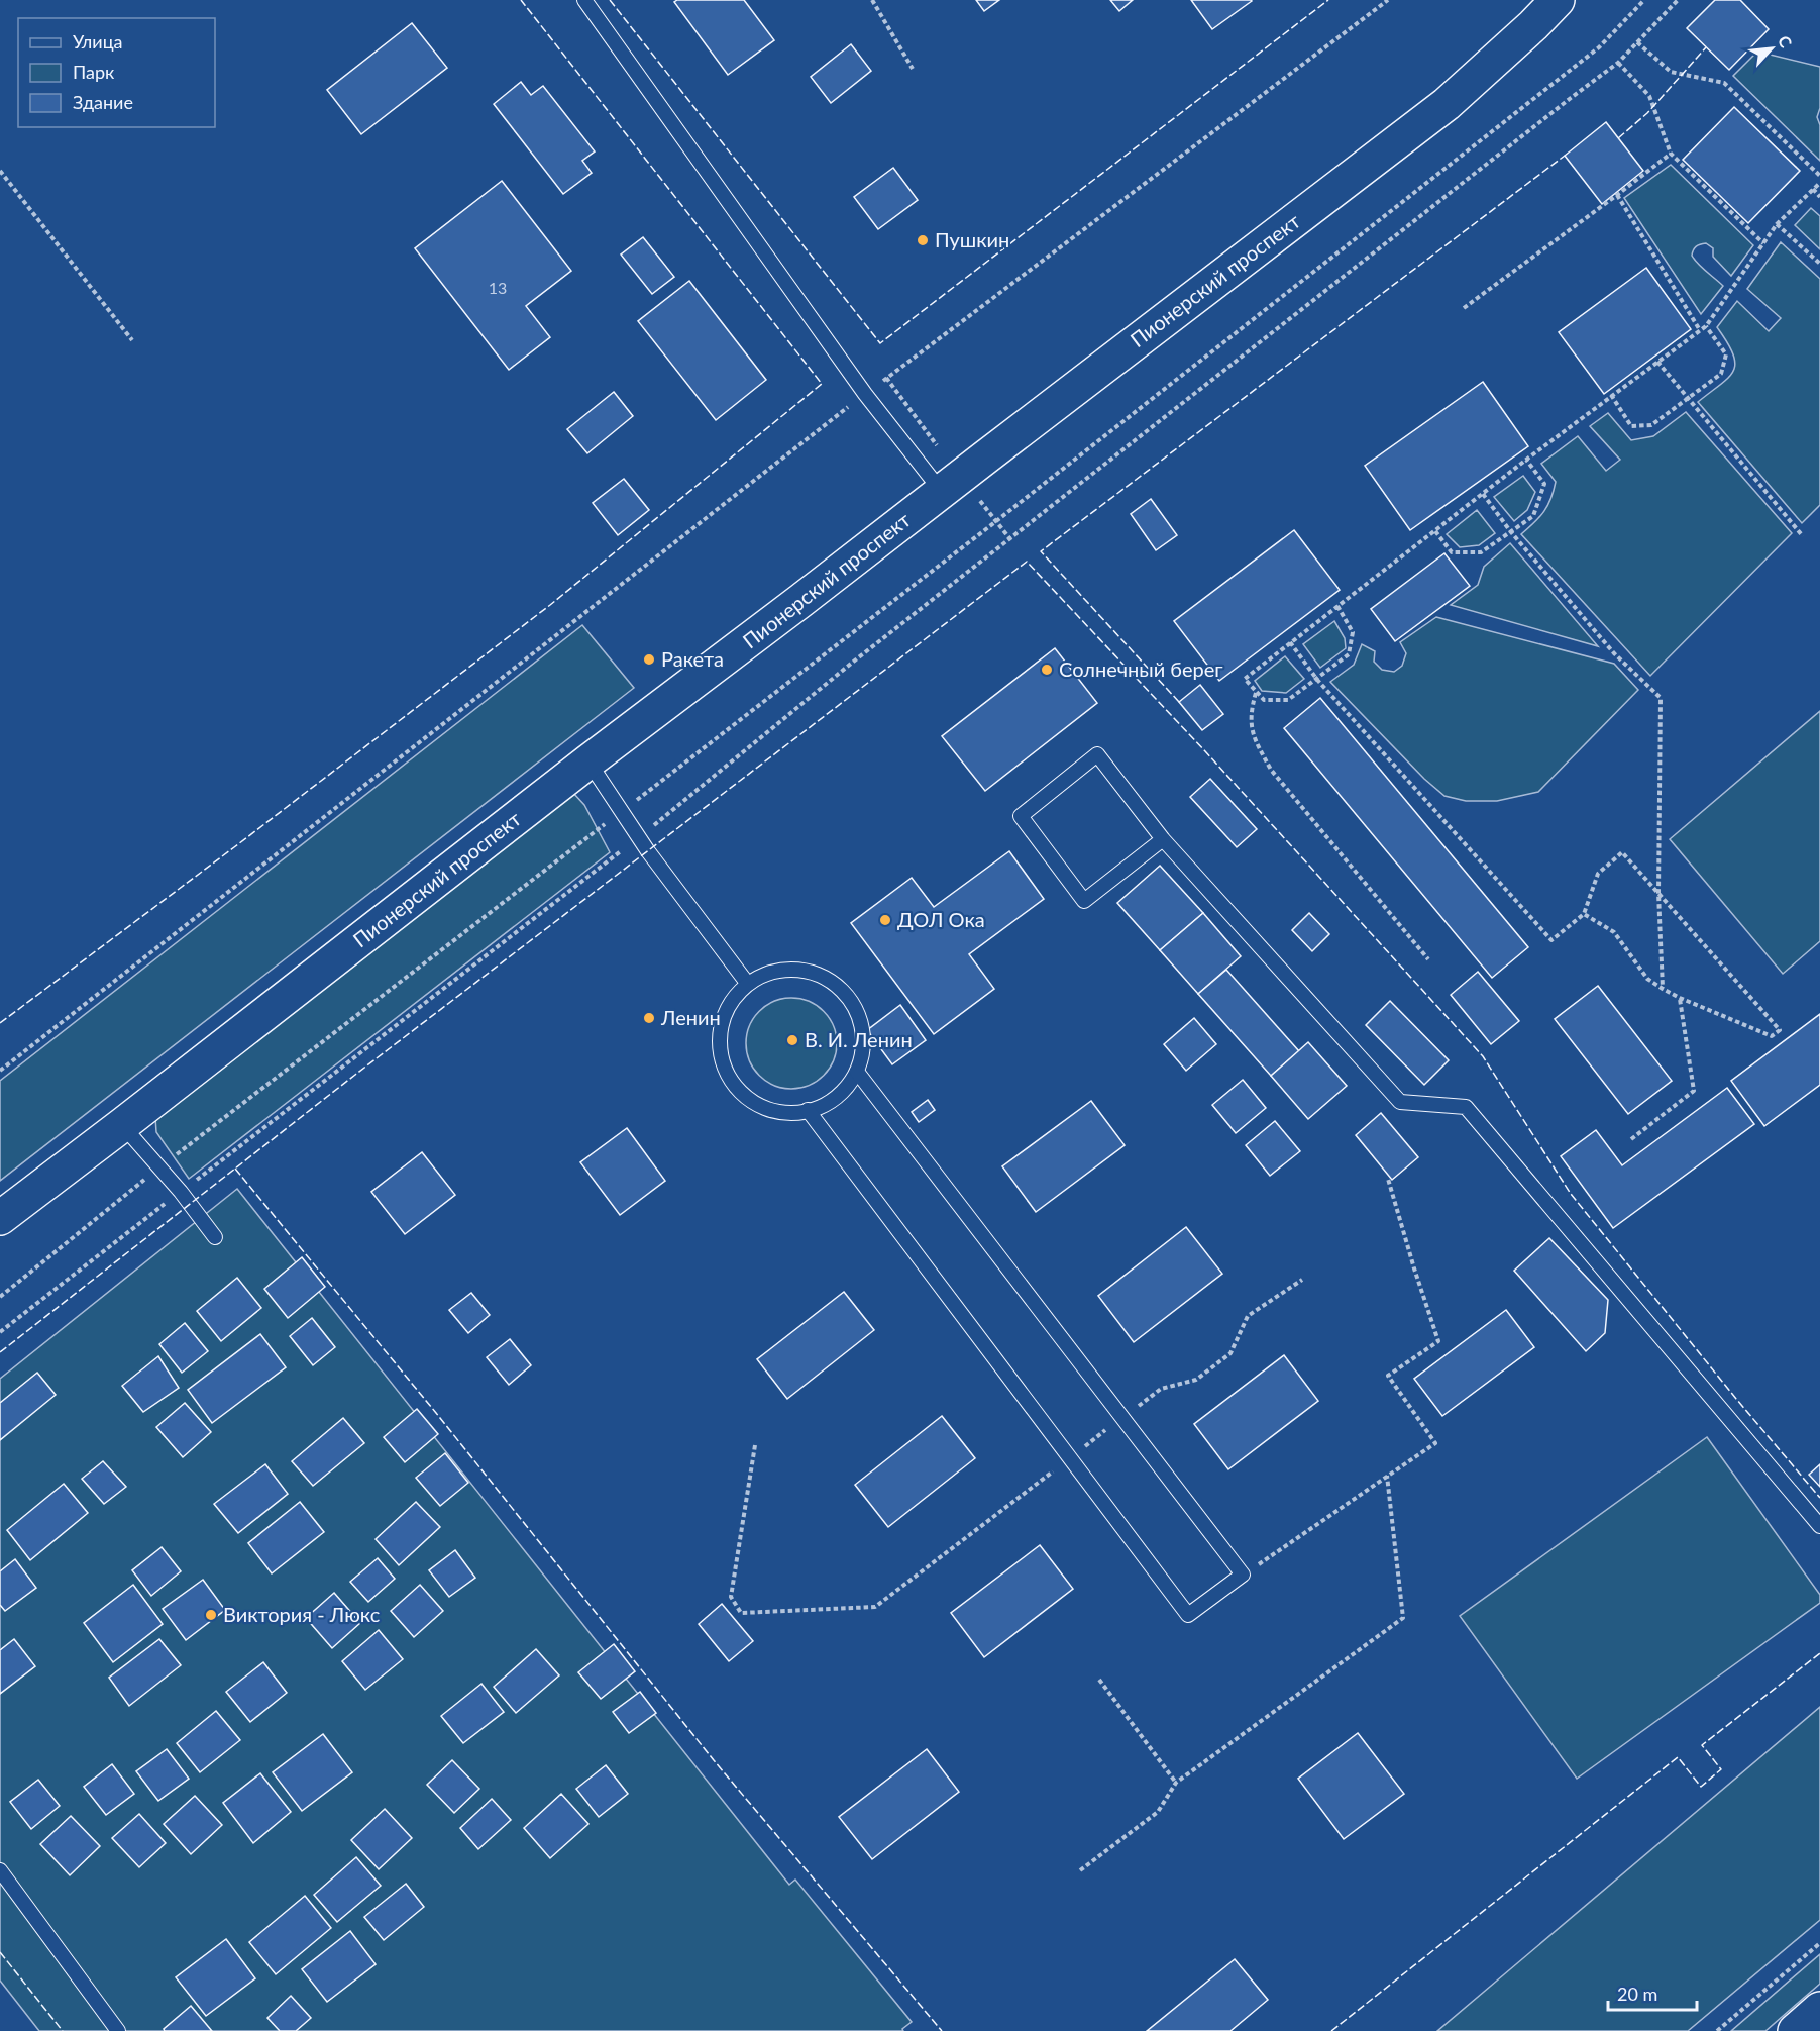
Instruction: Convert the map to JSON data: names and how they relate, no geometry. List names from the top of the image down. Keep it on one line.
{"streets":{"street":["Пионерский проспект"]},"places":["Пушкин","Ракета","Солнечный берег","ДОЛ Ока","Ленин","В. И. Ленин","Виктория - Люкс"],"house_numbers":["13"],"legend":["Улица","Парк","Здание"],"scale_bar":"20 m","north":"top right"}
